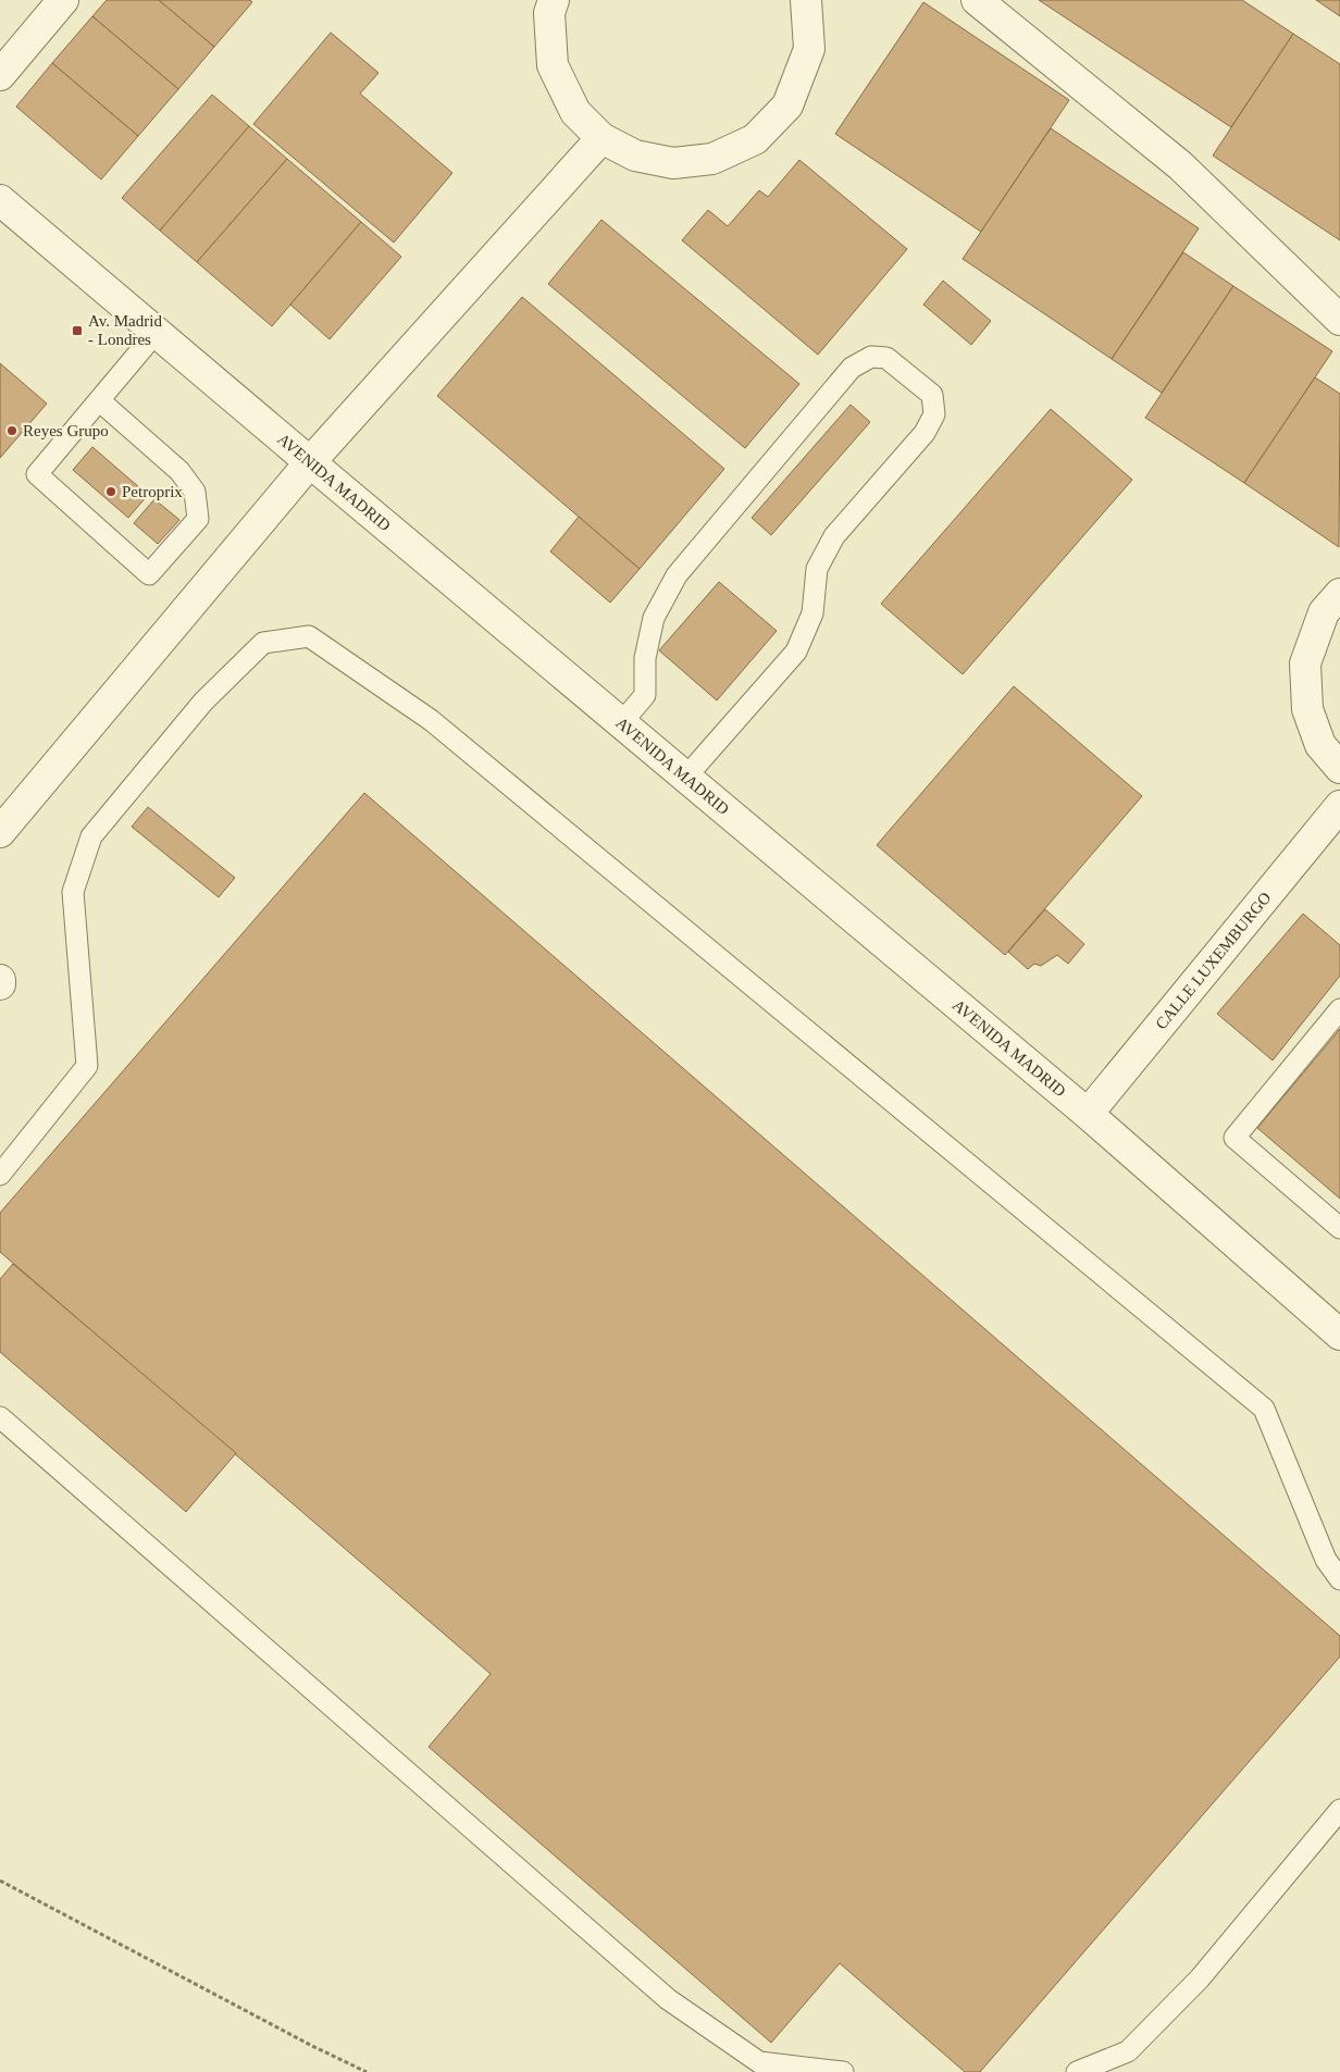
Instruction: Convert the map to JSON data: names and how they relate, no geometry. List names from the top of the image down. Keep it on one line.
{"streets":{"street":["AVENIDA MADRID","CALLE LUXEMBURGO"]},"crossings":[["AVENIDA MADRID","CALLE LUXEMBURGO"]],"places":{"transit":["Av. Madrid - Londres"],"other":["Reyes Grupo","Petroprix"]}}
